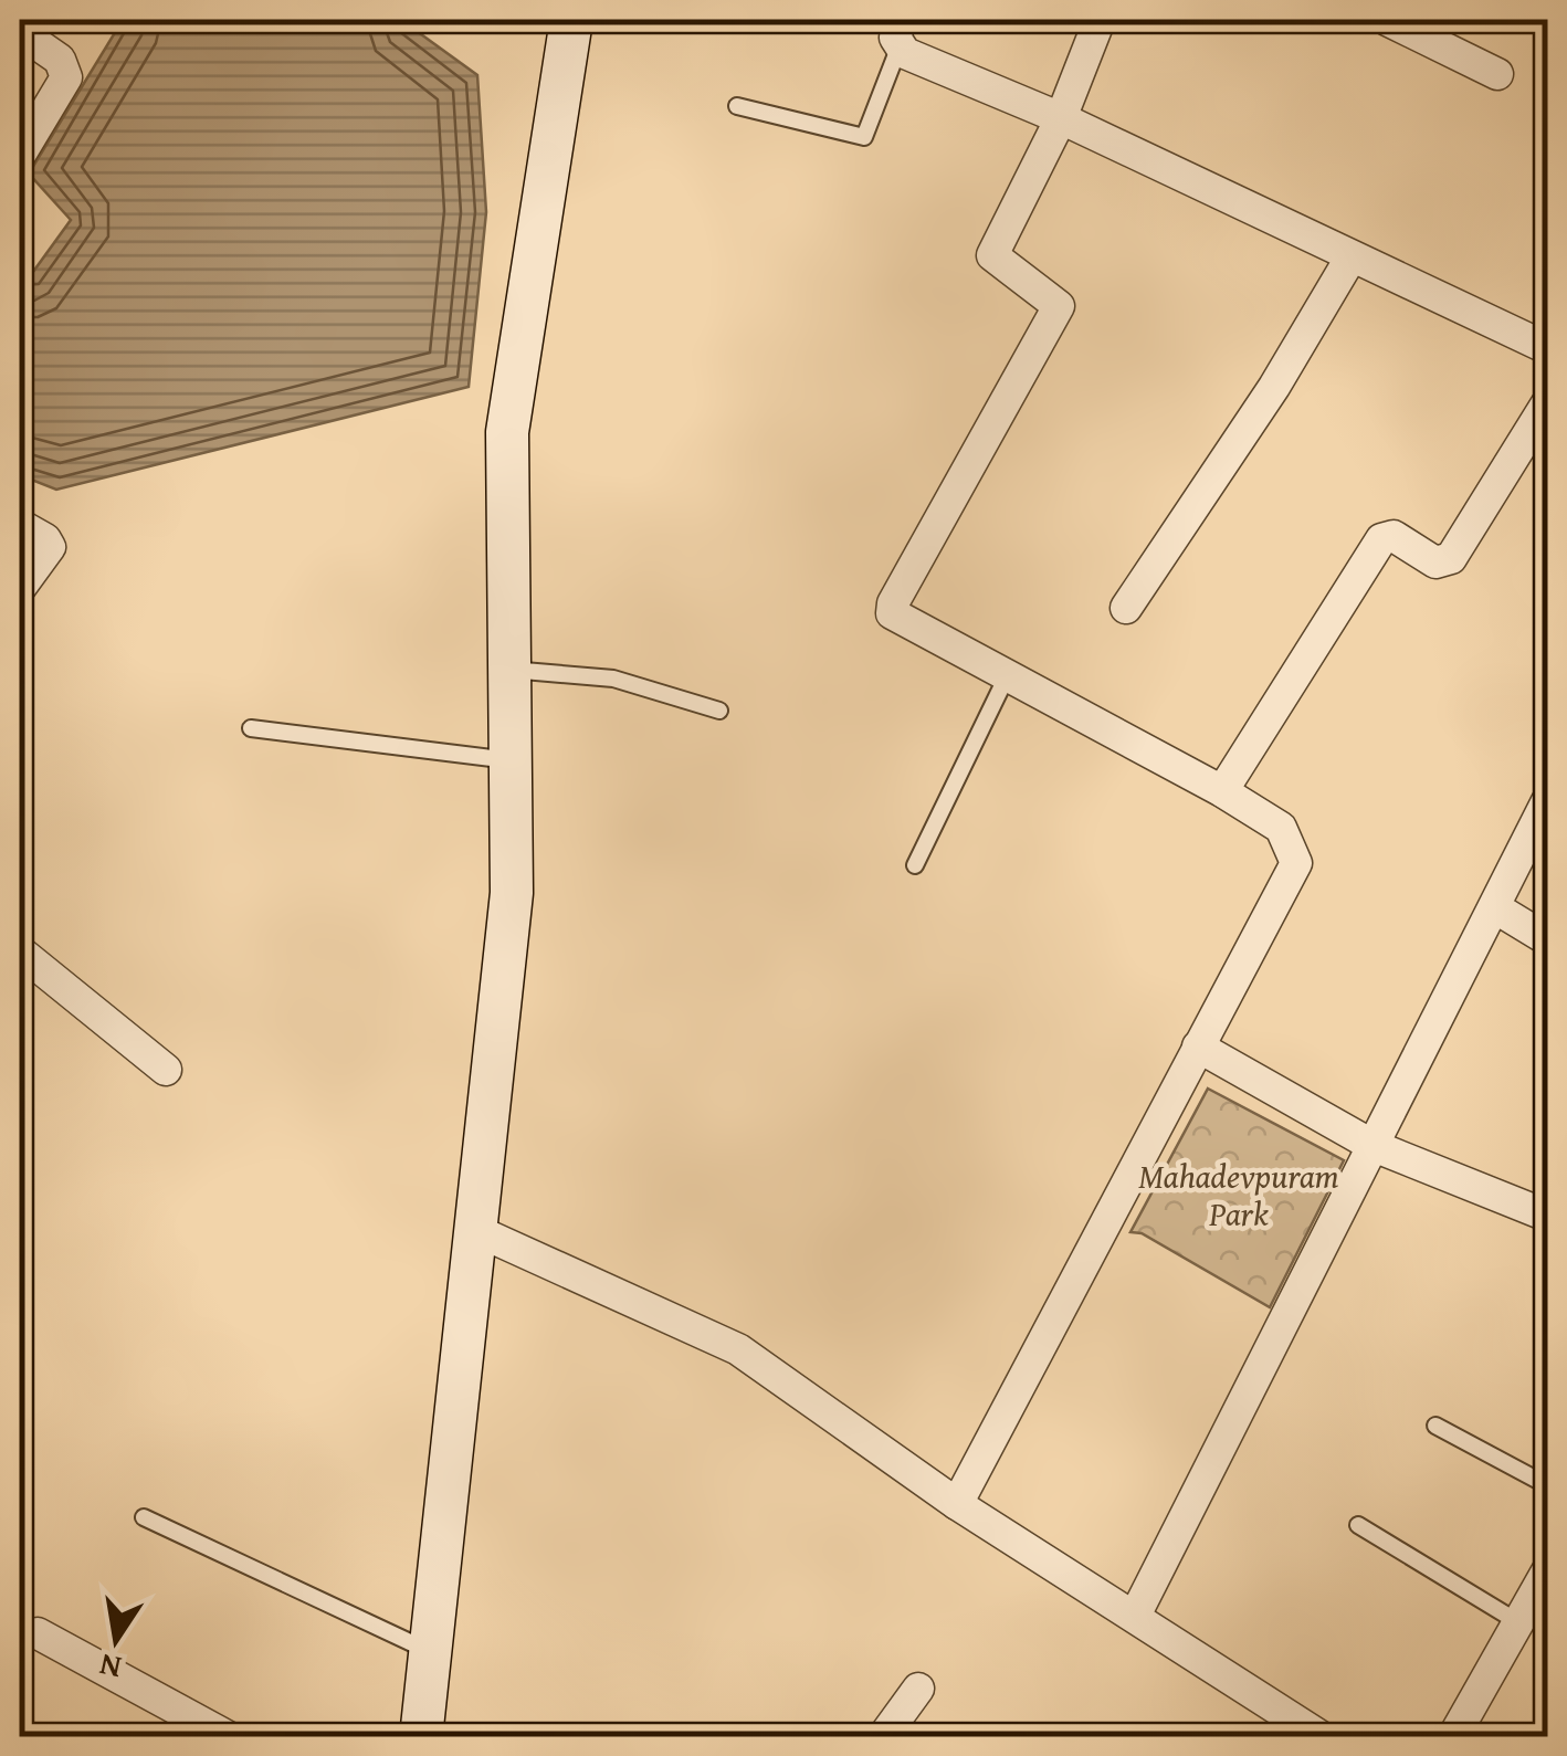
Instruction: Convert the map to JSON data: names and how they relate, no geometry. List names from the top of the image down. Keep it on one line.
{"parks":["Mahadevpuram Park"],"north":"bottom"}
